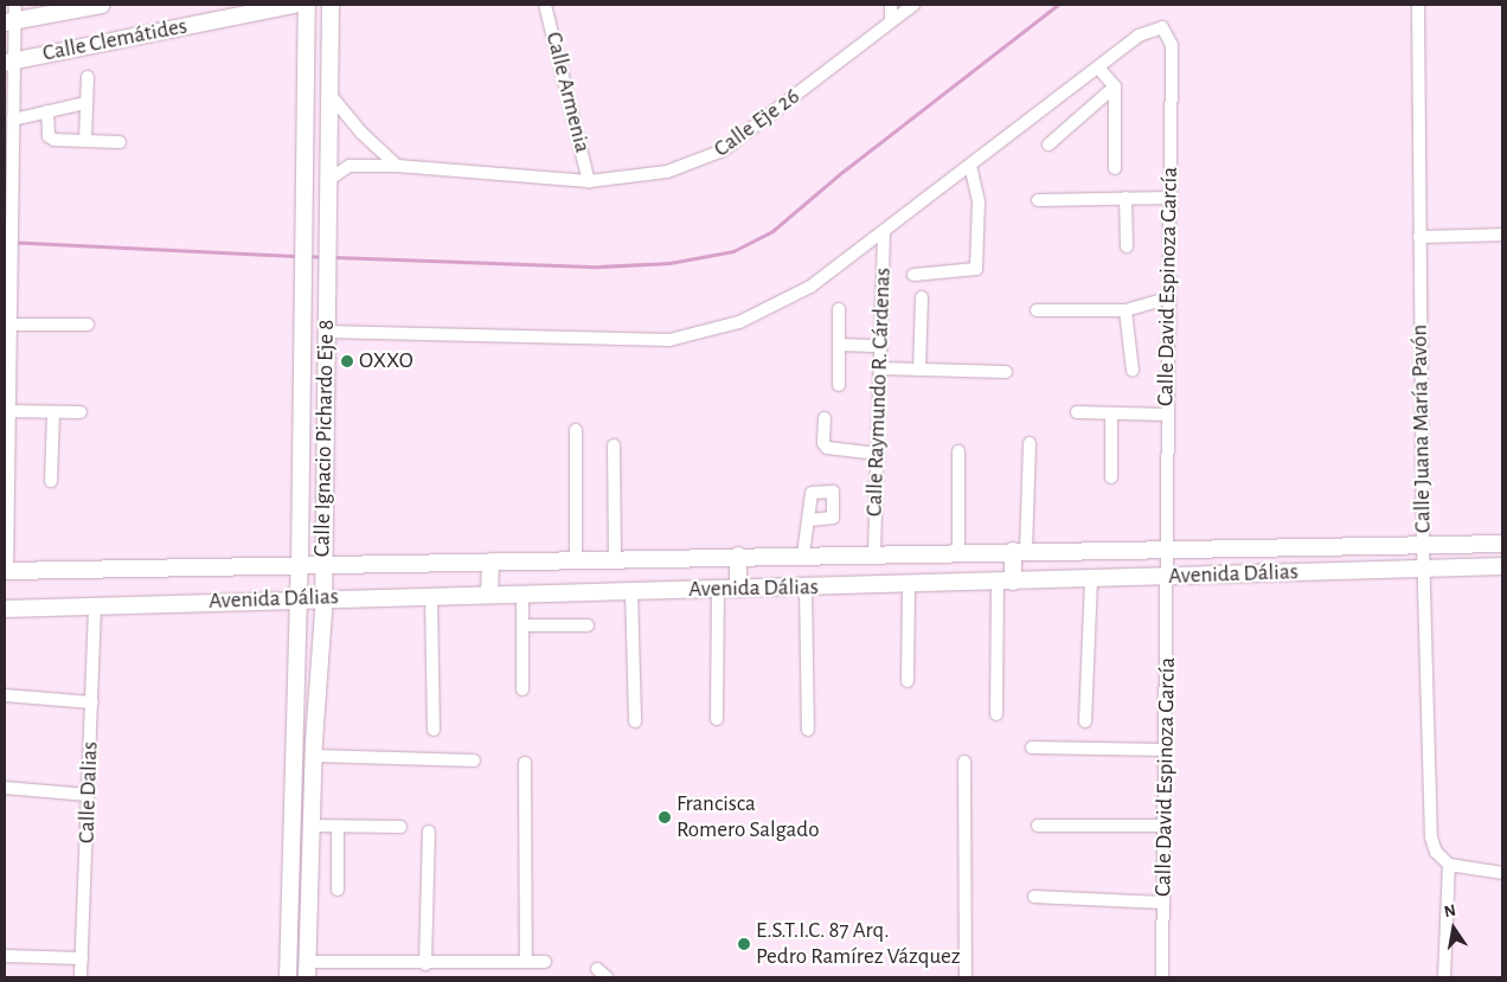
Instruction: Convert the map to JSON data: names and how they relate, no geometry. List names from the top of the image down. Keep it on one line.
{"streets":{"main road":["Calle Clemátides","Calle Ignacio Pichardo Eje 8","Avenida Dálias"],"street":["Calle Armenia","Calle Eje 26","Calle David Espinoza García","Calle Raymundo R. Cárdenas","Calle Juana María Pavón","Calle Dalias"]},"crossings":[["Calle Armenia","Calle Eje 26"],["Calle Eje 26","Calle Ignacio Pichardo Eje 8"],["Calle David Espinoza García","Avenida Dálias"],["Calle Raymundo R. Cárdenas","Avenida Dálias"],["Calle Juana María Pavón","Avenida Dálias"],["Calle Ignacio Pichardo Eje 8","Avenida Dálias"],["Avenida Dálias","Calle Dalias"]],"places":["OXXO","Francisca Romero Salgado","E.S.T.I.C. 87 Arq. Pedro Ramírez Vázquez"],"north":"top"}
